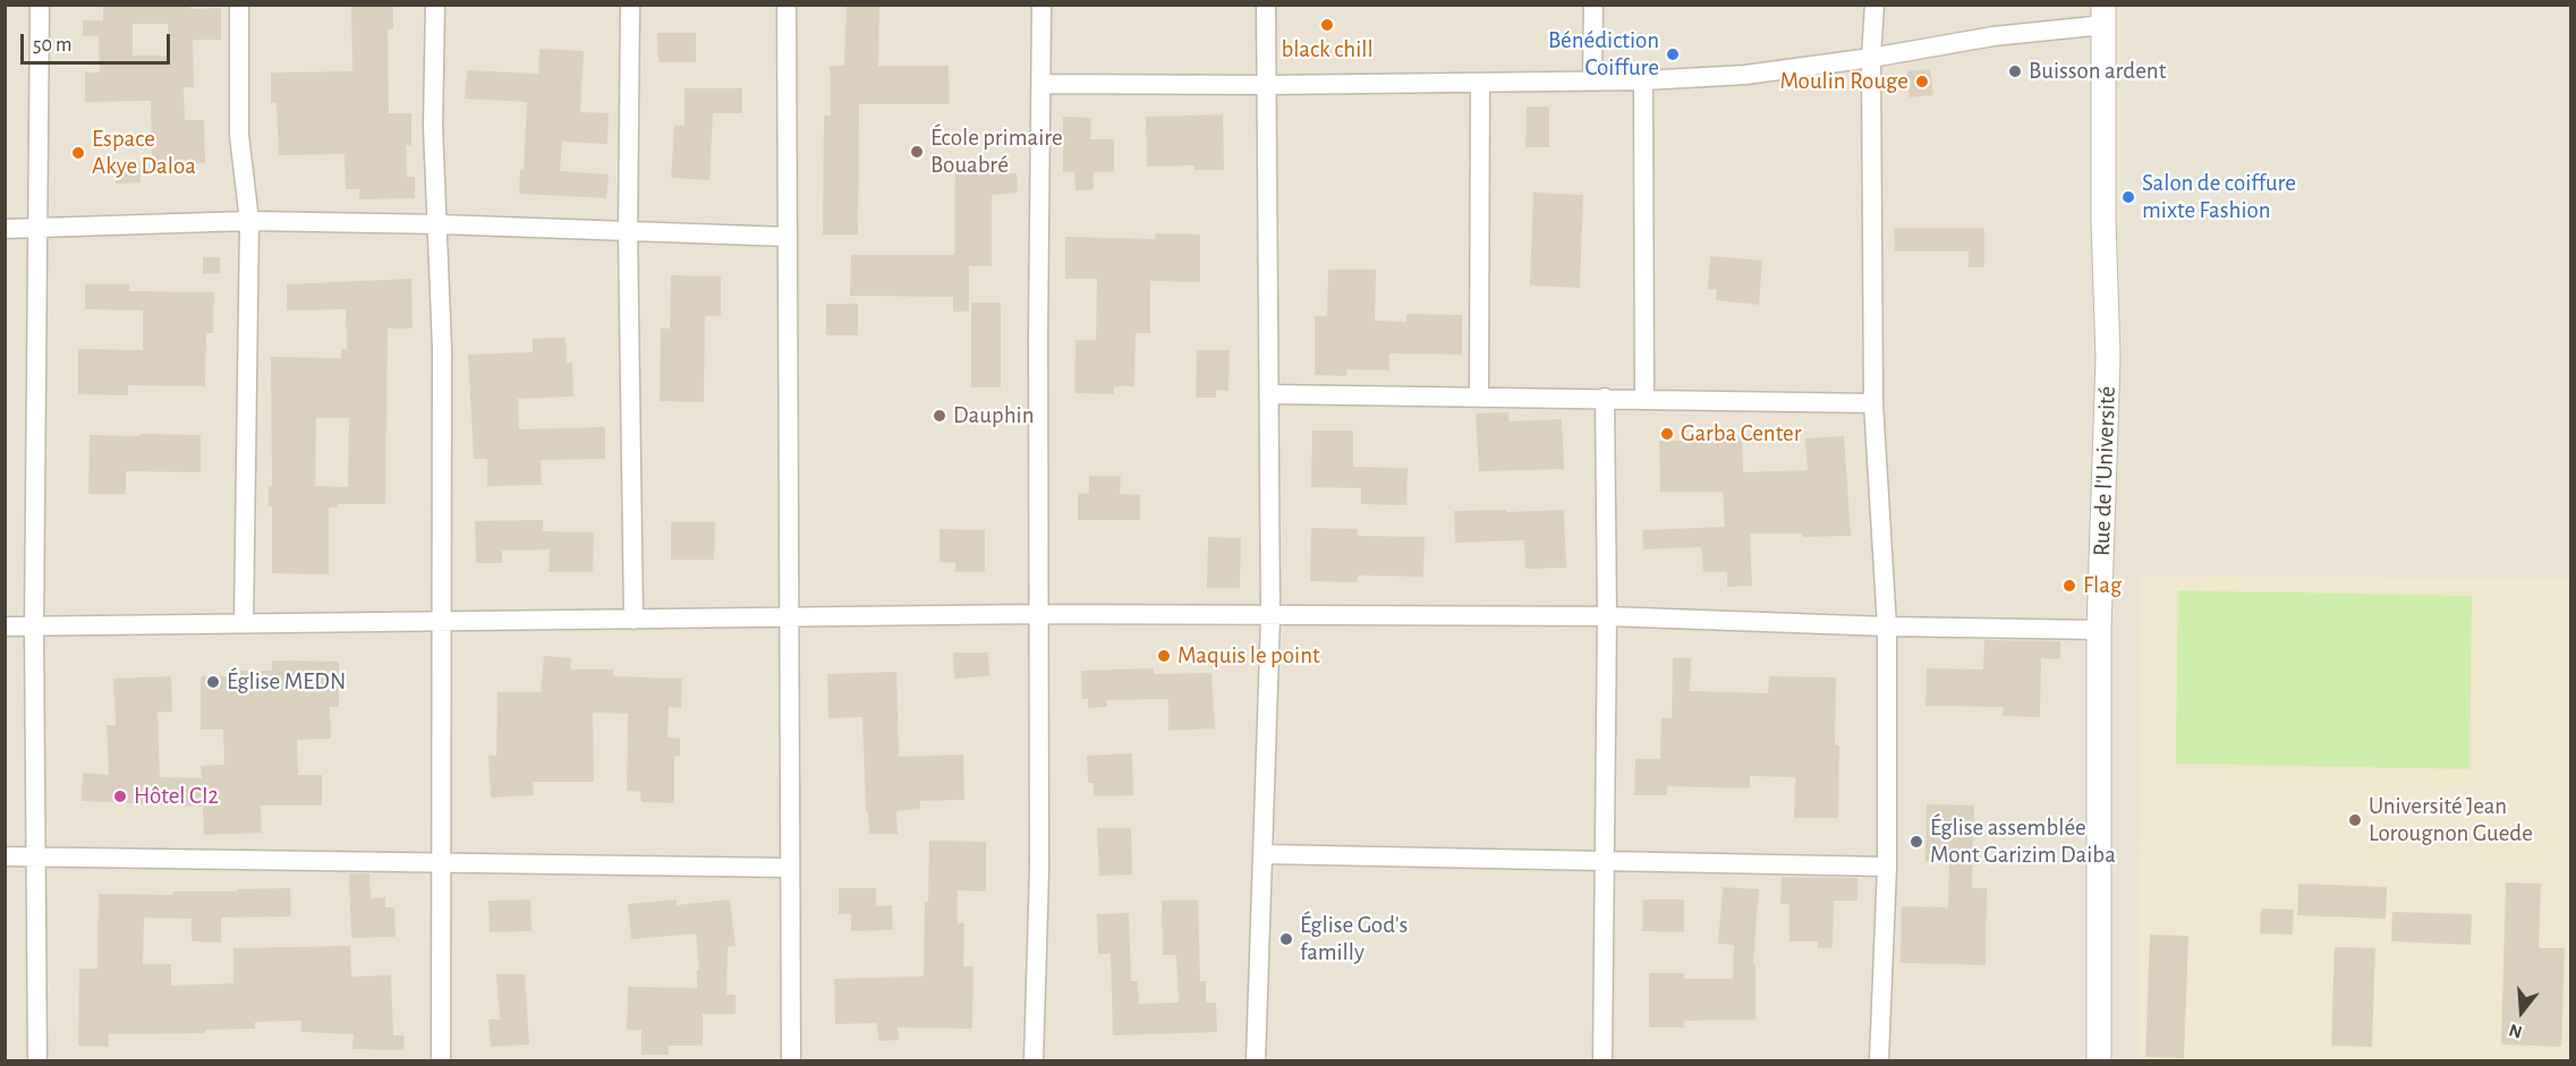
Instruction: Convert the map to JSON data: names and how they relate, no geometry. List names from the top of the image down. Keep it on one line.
{"streets":{"street":["Rue de l'Université"]},"places":["black chill","Bénédiction Coiffure","Buisson ardent","Moulin Rouge","École primaire Bouabré","Espace Akye Daloa","Salon de coiffure mixte Fashion","Dauphin","Garba Center","Flag","Maquis le point","Église MEDN","Hôtel CI2","Université Jean Lorougnon Guede","Église assemblée Mont Garizim Daiba","Église God's familly"],"scale_bar":"50 m","north":"bottom"}
